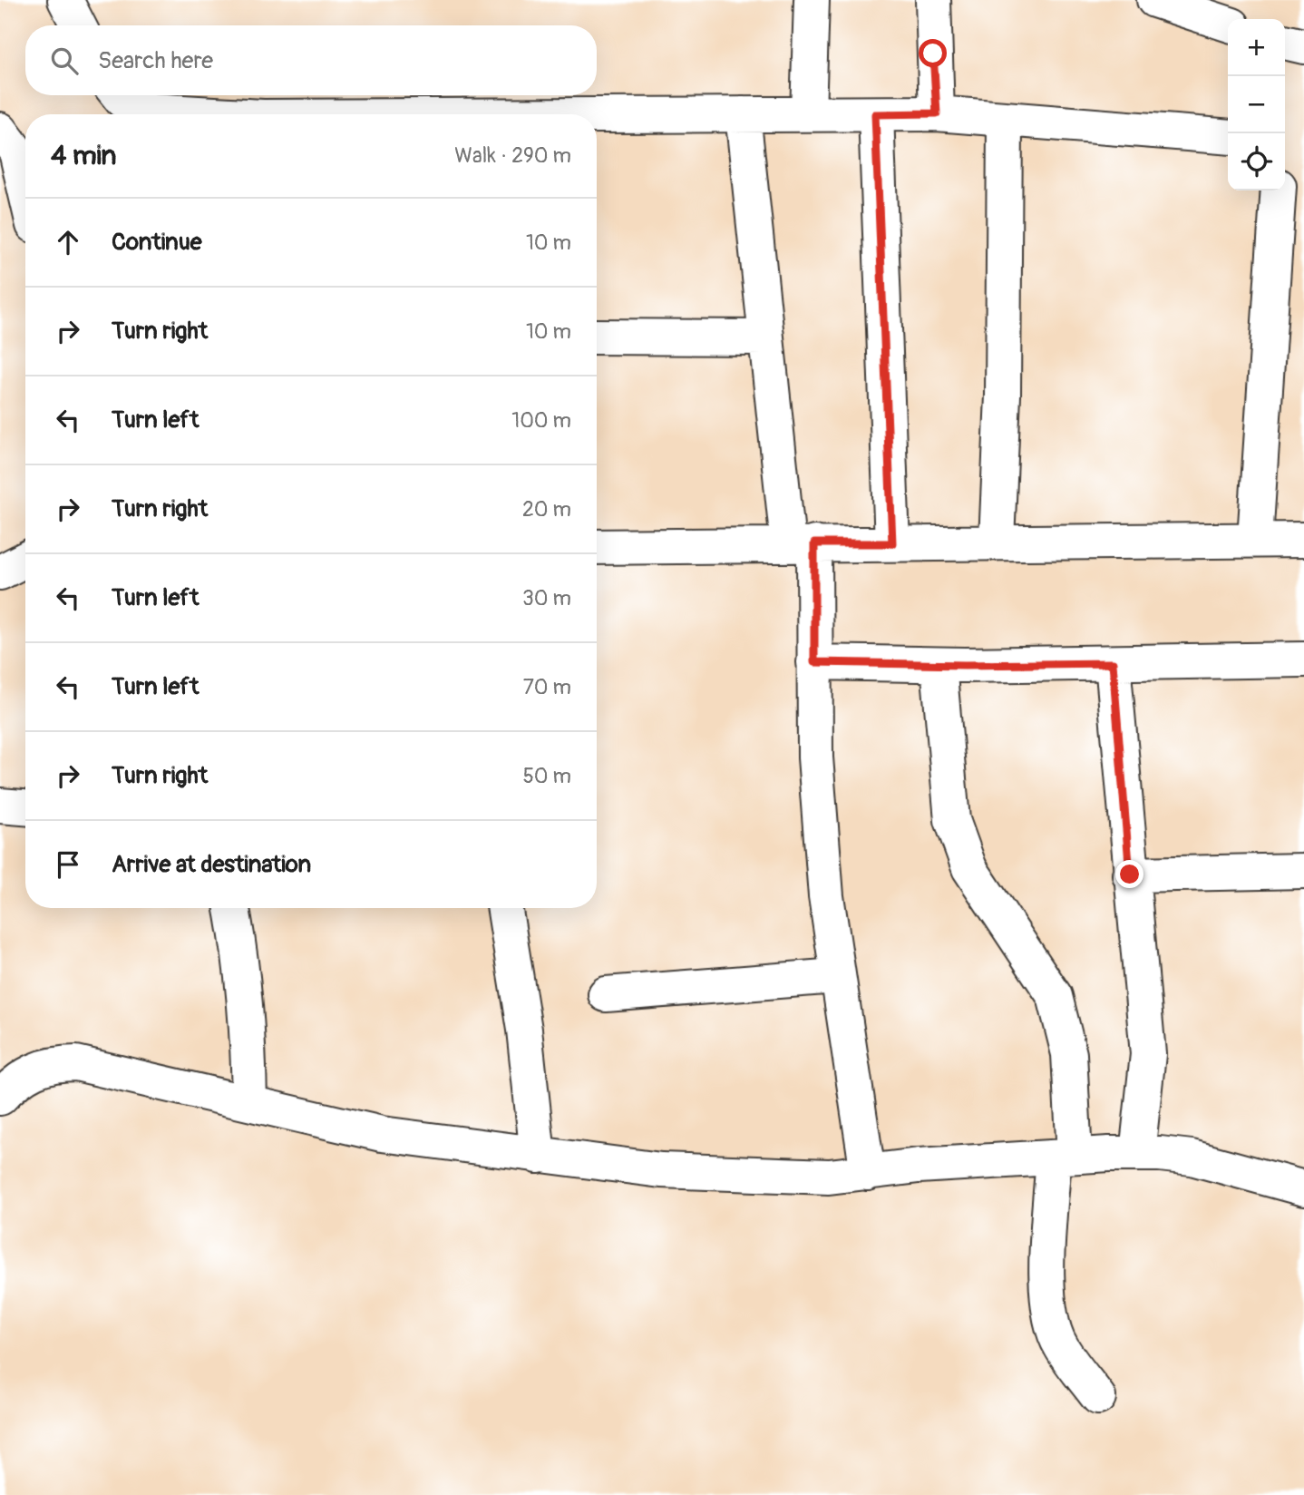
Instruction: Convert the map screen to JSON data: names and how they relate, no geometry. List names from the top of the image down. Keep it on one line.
{"page":{"map_buttons":["+","−"],"search":"Search here","heading":["4 min","Walk · 290 m"],"list":[["Continue","10 m"],["Turn right","10 m"],["Turn left","100 m"],["Turn right","20 m"],["Turn left","30 m"],["Turn left","70 m"],["Turn right","50 m"],"Arrive at destination"]}}
